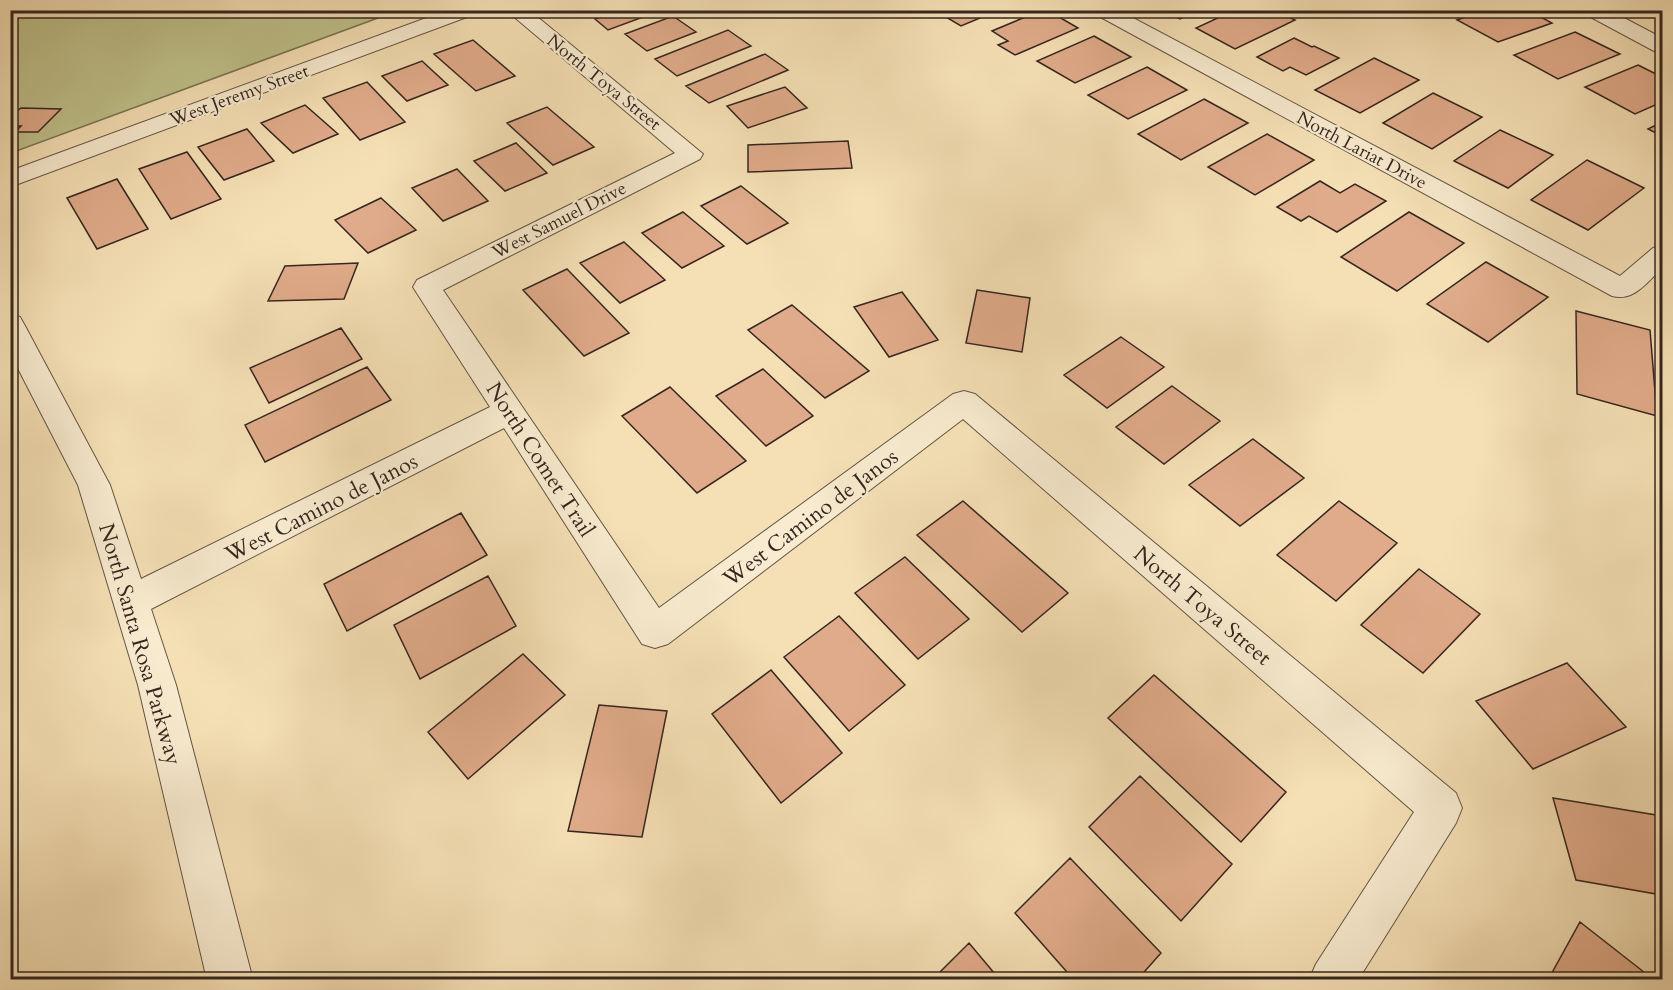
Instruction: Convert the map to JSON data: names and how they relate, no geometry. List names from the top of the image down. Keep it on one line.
{"streets":{"street":["North Toya Street","West Jeremy Street","North Lariat Drive","West Samuel Drive","North Comet Trail","West Camino de Janos","North Santa Rosa Parkway"]},"crossings":[["North Toya Street","West Samuel Drive"],["North Toya Street","West Camino de Janos"],["West Samuel Drive","North Comet Trail"],["North Comet Trail","West Camino de Janos"],["West Camino de Janos","North Santa Rosa Parkway"]]}
